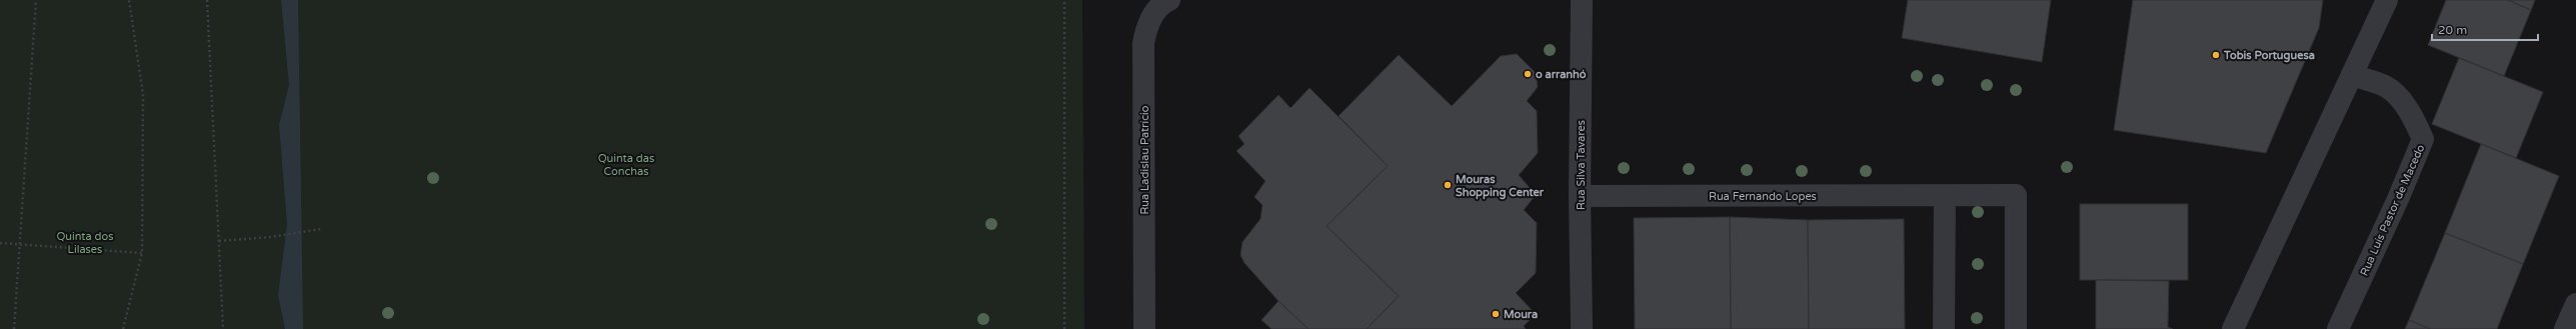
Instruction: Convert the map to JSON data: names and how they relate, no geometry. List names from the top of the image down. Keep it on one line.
{"streets":{"street":["Rua Ladislau Patrício","Rua Silva Tavares","Rua Fernando Lopes","Rua Luís Pastor de Macedo"]},"crossings":[["Rua Silva Tavares","Rua Fernando Lopes"]],"parks":["Quinta das Conchas","Quinta dos Lilases"],"places":["Tobis Portuguesa","o arranhó","Mouras Shopping Center","Moura"],"scale_bar":"20 m"}
